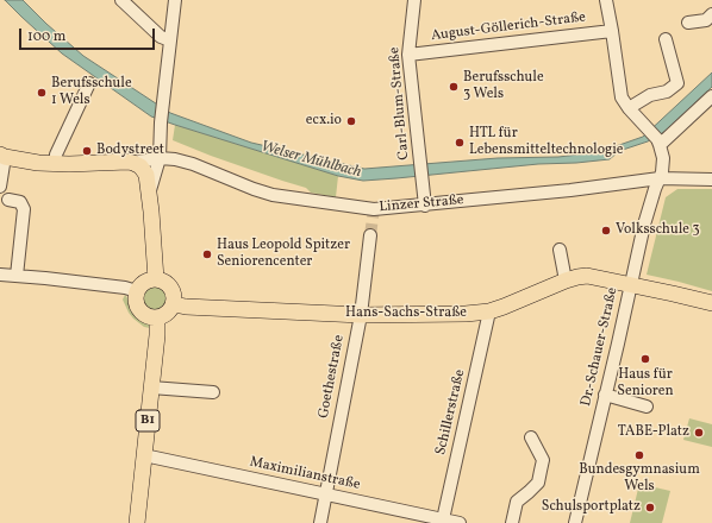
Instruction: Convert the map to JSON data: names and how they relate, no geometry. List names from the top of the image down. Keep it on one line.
{"streets":{"main road":["Linzer Straße","Hans-Sachs-Straße","B1"],"street":["August-Göllerich-Straße","Carl-Blum-Straße","Dr.-Schauer-Straße","Goethestraße","Schillerstraße","Maximilianstraße"]},"crossings":[["August-Göllerich-Straße","Carl-Blum-Straße"],["Carl-Blum-Straße","Linzer Straße"],["Linzer Straße","Dr.-Schauer-Straße"],["Hans-Sachs-Straße","Dr.-Schauer-Straße"],["Hans-Sachs-Straße","Goethestraße"],["Hans-Sachs-Straße","Schillerstraße"],["Hans-Sachs-Straße","B1"],["Goethestraße","Maximilianstraße"],["Schillerstraße","Maximilianstraße"],["B1","Maximilianstraße"]],"water":["Welser Mühlbach"],"places":["Berufsschule 3 Wels","Berufsschule 1 Wels","ecx.io","HTL für Lebensmitteltechnologie","Bodystreet","Volksschule 3","Haus Leopold Spitzer Seniorencenter","Haus für Senioren","TABE-Platz","Bundesgymnasium Wels","Schulsportplatz"],"scale_bar":"100 m"}
